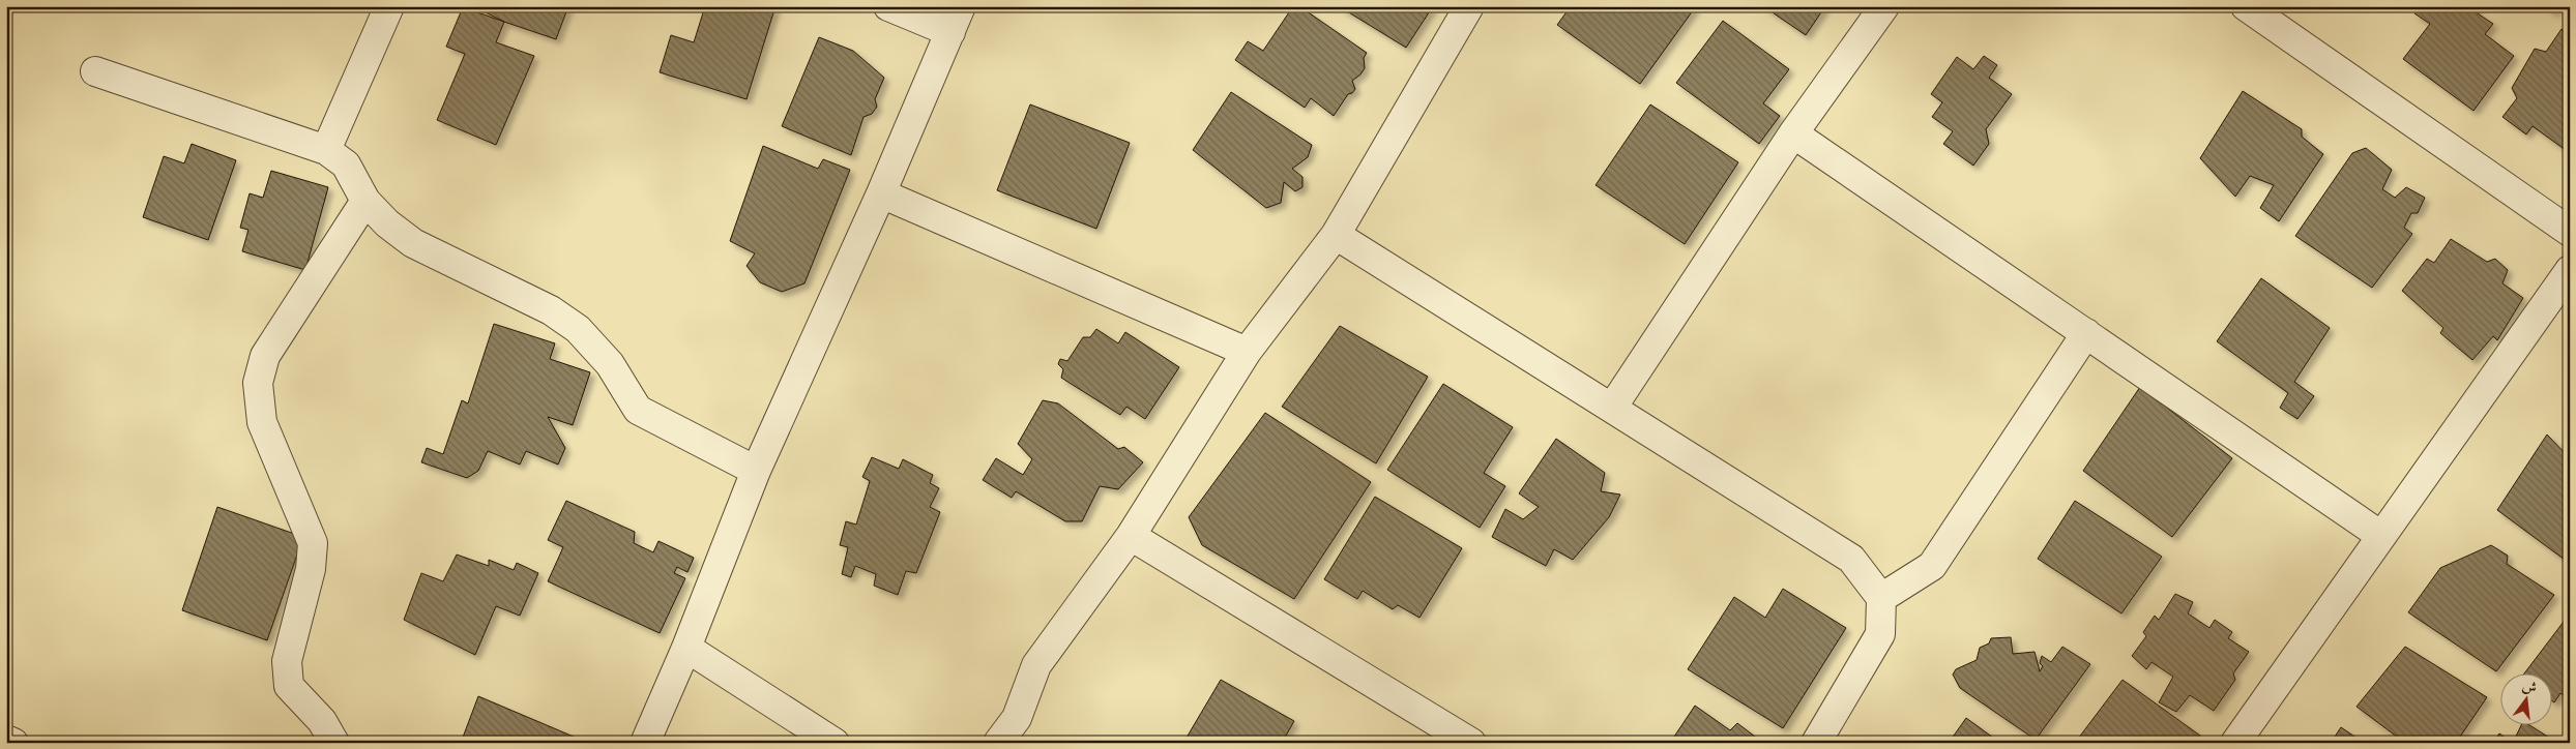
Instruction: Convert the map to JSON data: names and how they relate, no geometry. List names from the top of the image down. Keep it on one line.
{"north":"top"}
